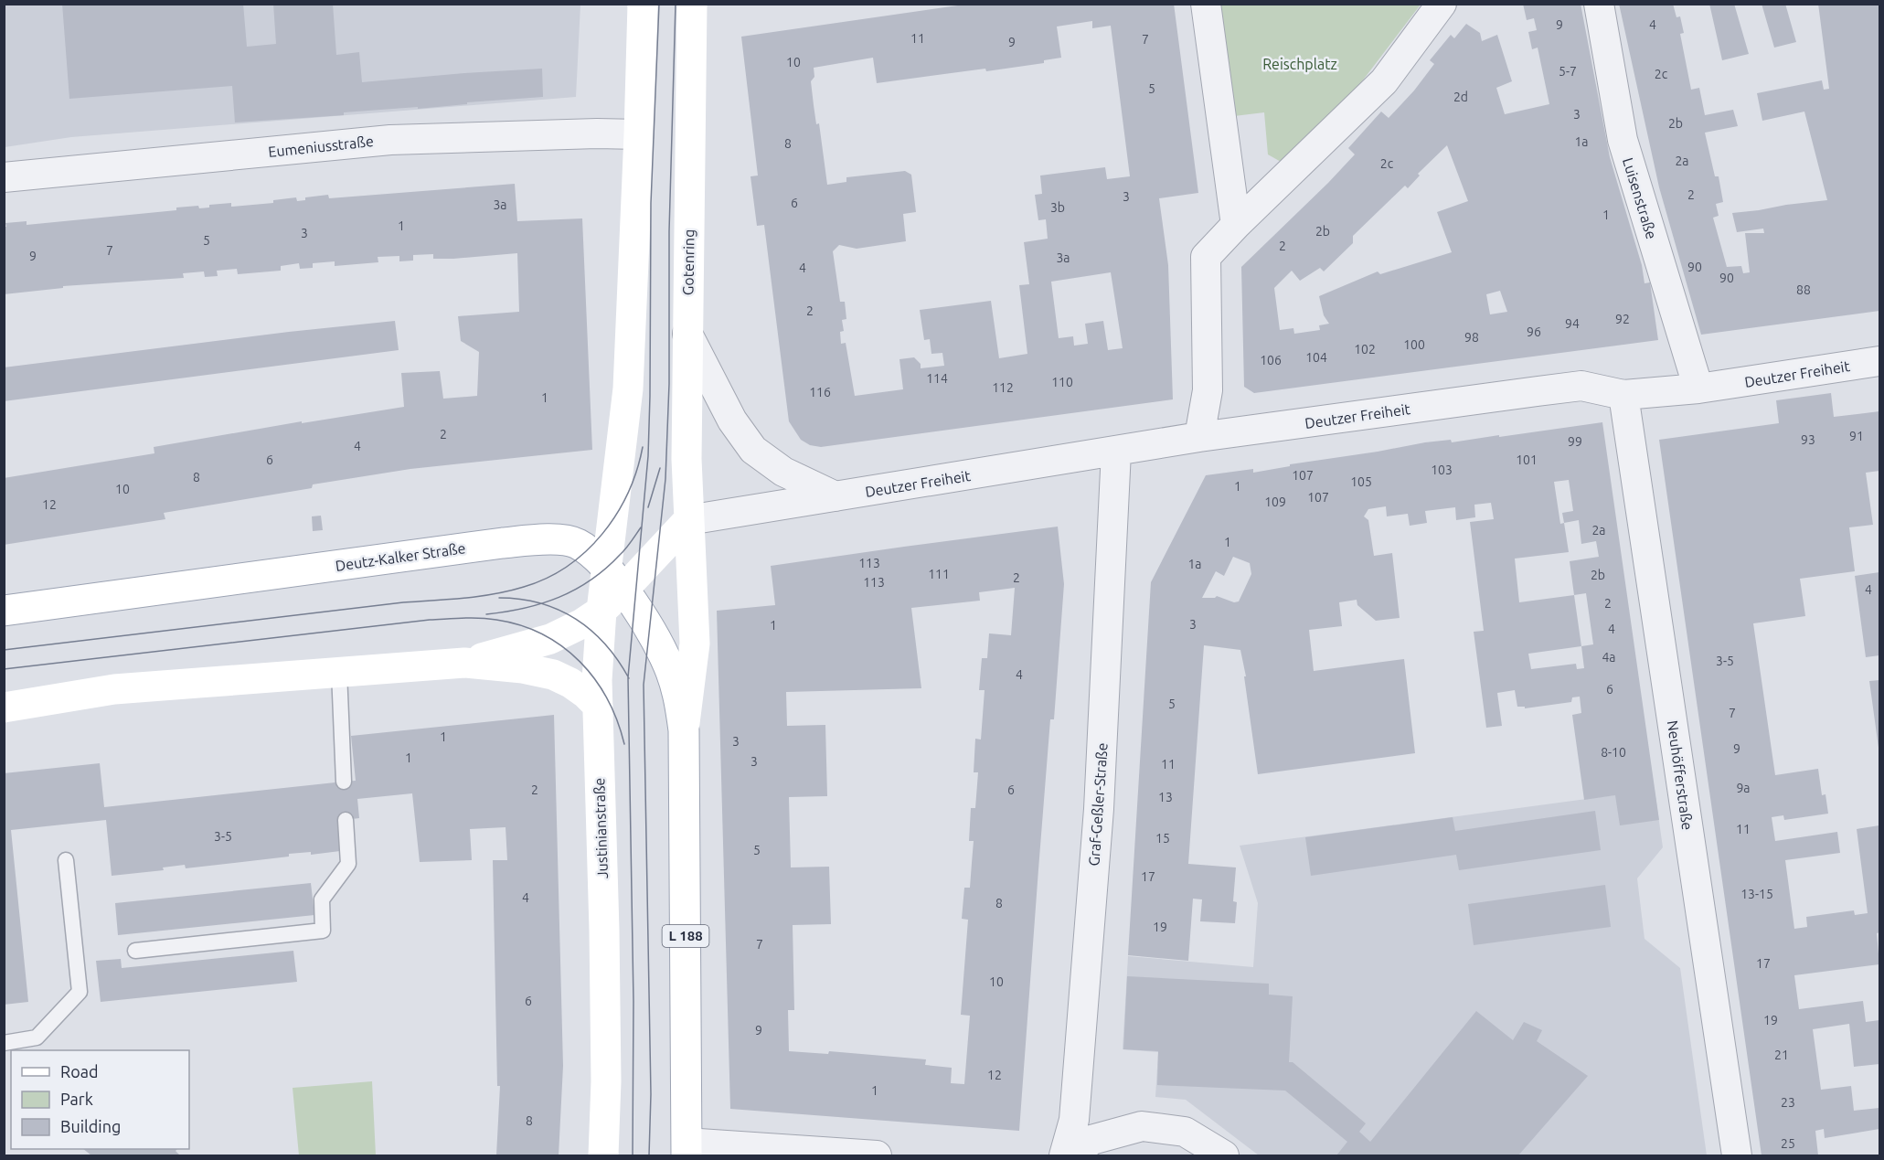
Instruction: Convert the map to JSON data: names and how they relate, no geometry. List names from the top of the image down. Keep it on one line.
{"streets":{"main road":["Gotenring","Deutz-Kalker Straße","Justinianstraße","L 188"],"street":["Eumeniusstraße","Luisenstraße","Deutzer Freiheit","Neuhöfferstraße","Graf-Geßler-Straße"]},"crossings":[["Luisenstraße","Deutzer Freiheit"],["Gotenring","Deutzer Freiheit"],["Gotenring","L 188"],["Deutzer Freiheit","Neuhöfferstraße"],["Deutzer Freiheit","Graf-Geßler-Straße"],["Deutzer Freiheit","L 188"],["Deutz-Kalker Straße","L 188"]],"parks":["Reischplatz"],"house_numbers":["9","4","11","7","9","10","5-7","2c","5","2d","3","2b","1a","8","2a","2c","2","3","6","3a","3b","1","1","2b","3","5","2","7","9","3a","90","4","90","88","2","92","94","96","98","100","102","104","106","114","110","112","116","1","2","91","93","99","4","6","101","103","107","8","105","1","10","107","109","12","2a","1","113","1a","111","2b","2","113","4","2","3","1","4","4a","3-5","4","6","5","7","1","3","9","8-10","1","3","11","9a","2","6","13","11","3-5","15","5","17","13-15","4","8","19","7","17","10","6","19","9","21","12","1","23","8","25"],"legend":["Road","Park","Building"]}
